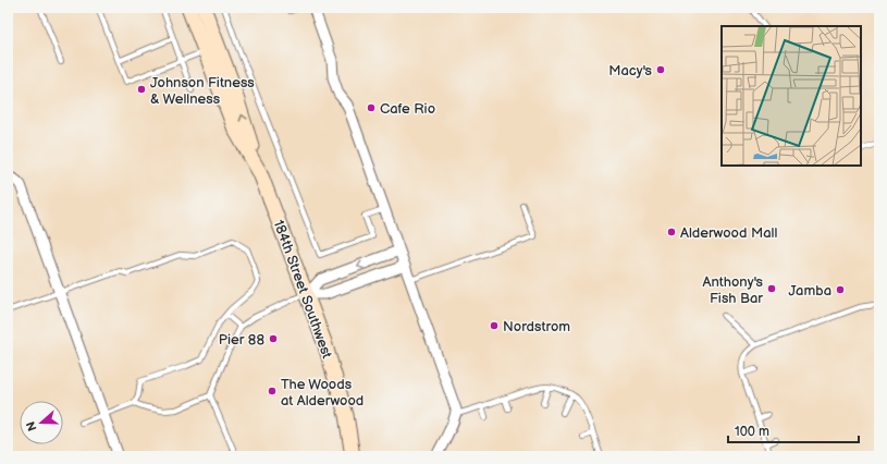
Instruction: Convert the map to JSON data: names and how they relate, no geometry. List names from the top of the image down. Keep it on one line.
{"streets":{"main road":["184th Street Southwest"]},"places":["Macy's","Johnson Fitness & Wellness","Cafe Rio","Alderwood Mall","Anthony's Fish Bar","Jamba","Nordstrom","Pier 88","The Woods at Alderwood"],"scale_bar":"100 m","north":"left"}
